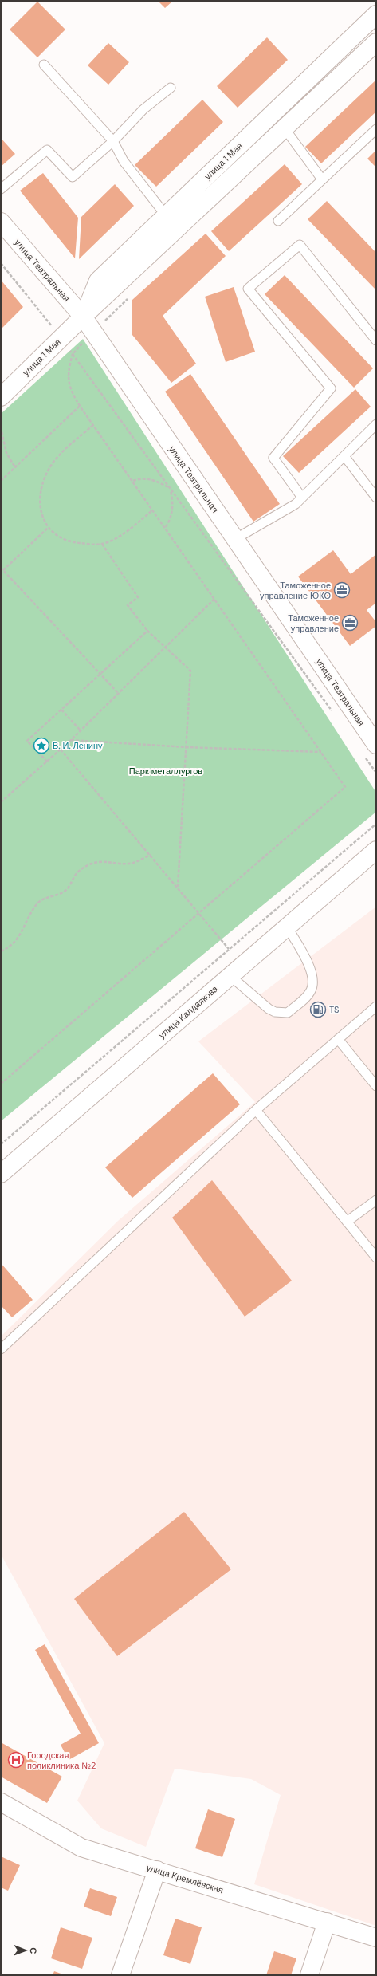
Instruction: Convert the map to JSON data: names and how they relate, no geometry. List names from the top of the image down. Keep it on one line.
{"streets":{"street":["улица 1 Мая","улица Театральная","улица Калдаякова","улица Кремлёвская"]},"crossings":[["улица 1 Мая","улица Театральная"]],"parks":["Парк металлургов"],"places":{"office":["Таможенное управление ЮКО","Таможенное управление"],"place":["В. И. Ленину"],"fuel station":["TS"],"hospital":["Городская поликлиника №2"]},"north":"right"}
